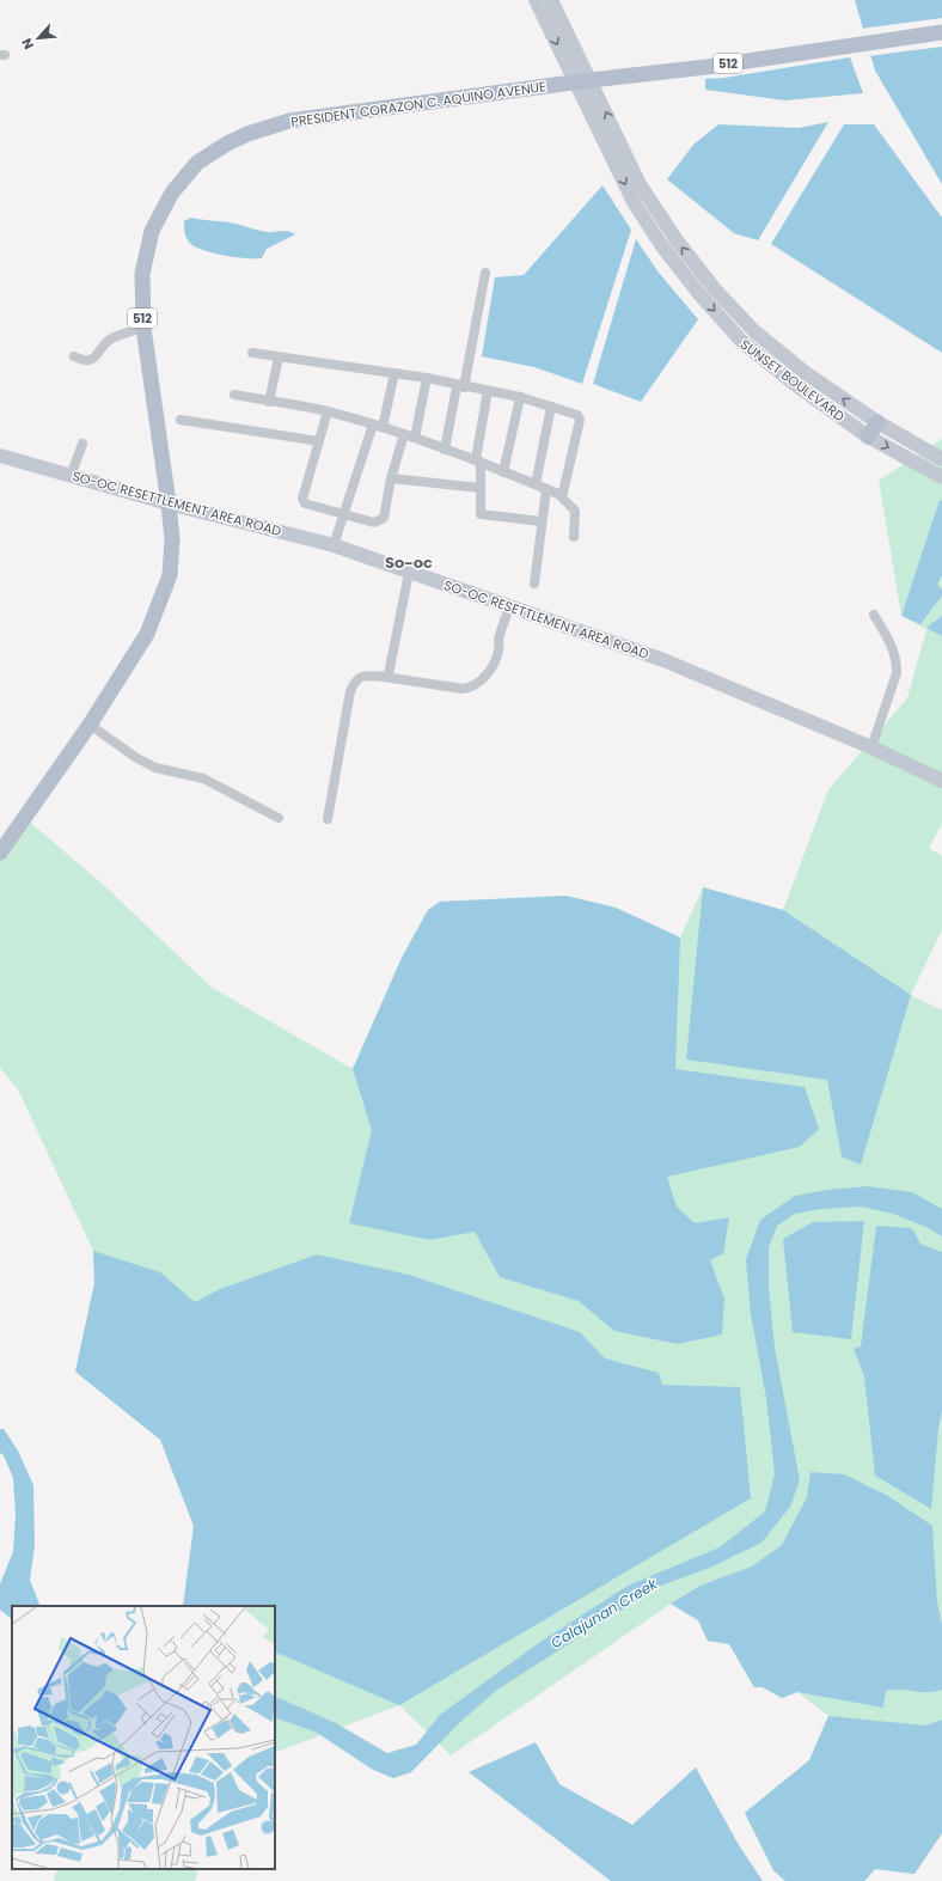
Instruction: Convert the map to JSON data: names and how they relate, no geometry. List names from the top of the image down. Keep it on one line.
{"streets":{"main road":["512","PRESIDENT CORAZON C. AQUINO AVENUE","SUNSET BOULEVARD","SO-OC RESETTLEMENT AREA ROAD"]},"crossings":[["PRESIDENT CORAZON C. AQUINO AVENUE","SUNSET BOULEVARD"],["PRESIDENT CORAZON C. AQUINO AVENUE","SO-OC RESETTLEMENT AREA ROAD"]],"districts":["So-oc"],"water":["Calajunan Creek"],"north":"bottom left"}
